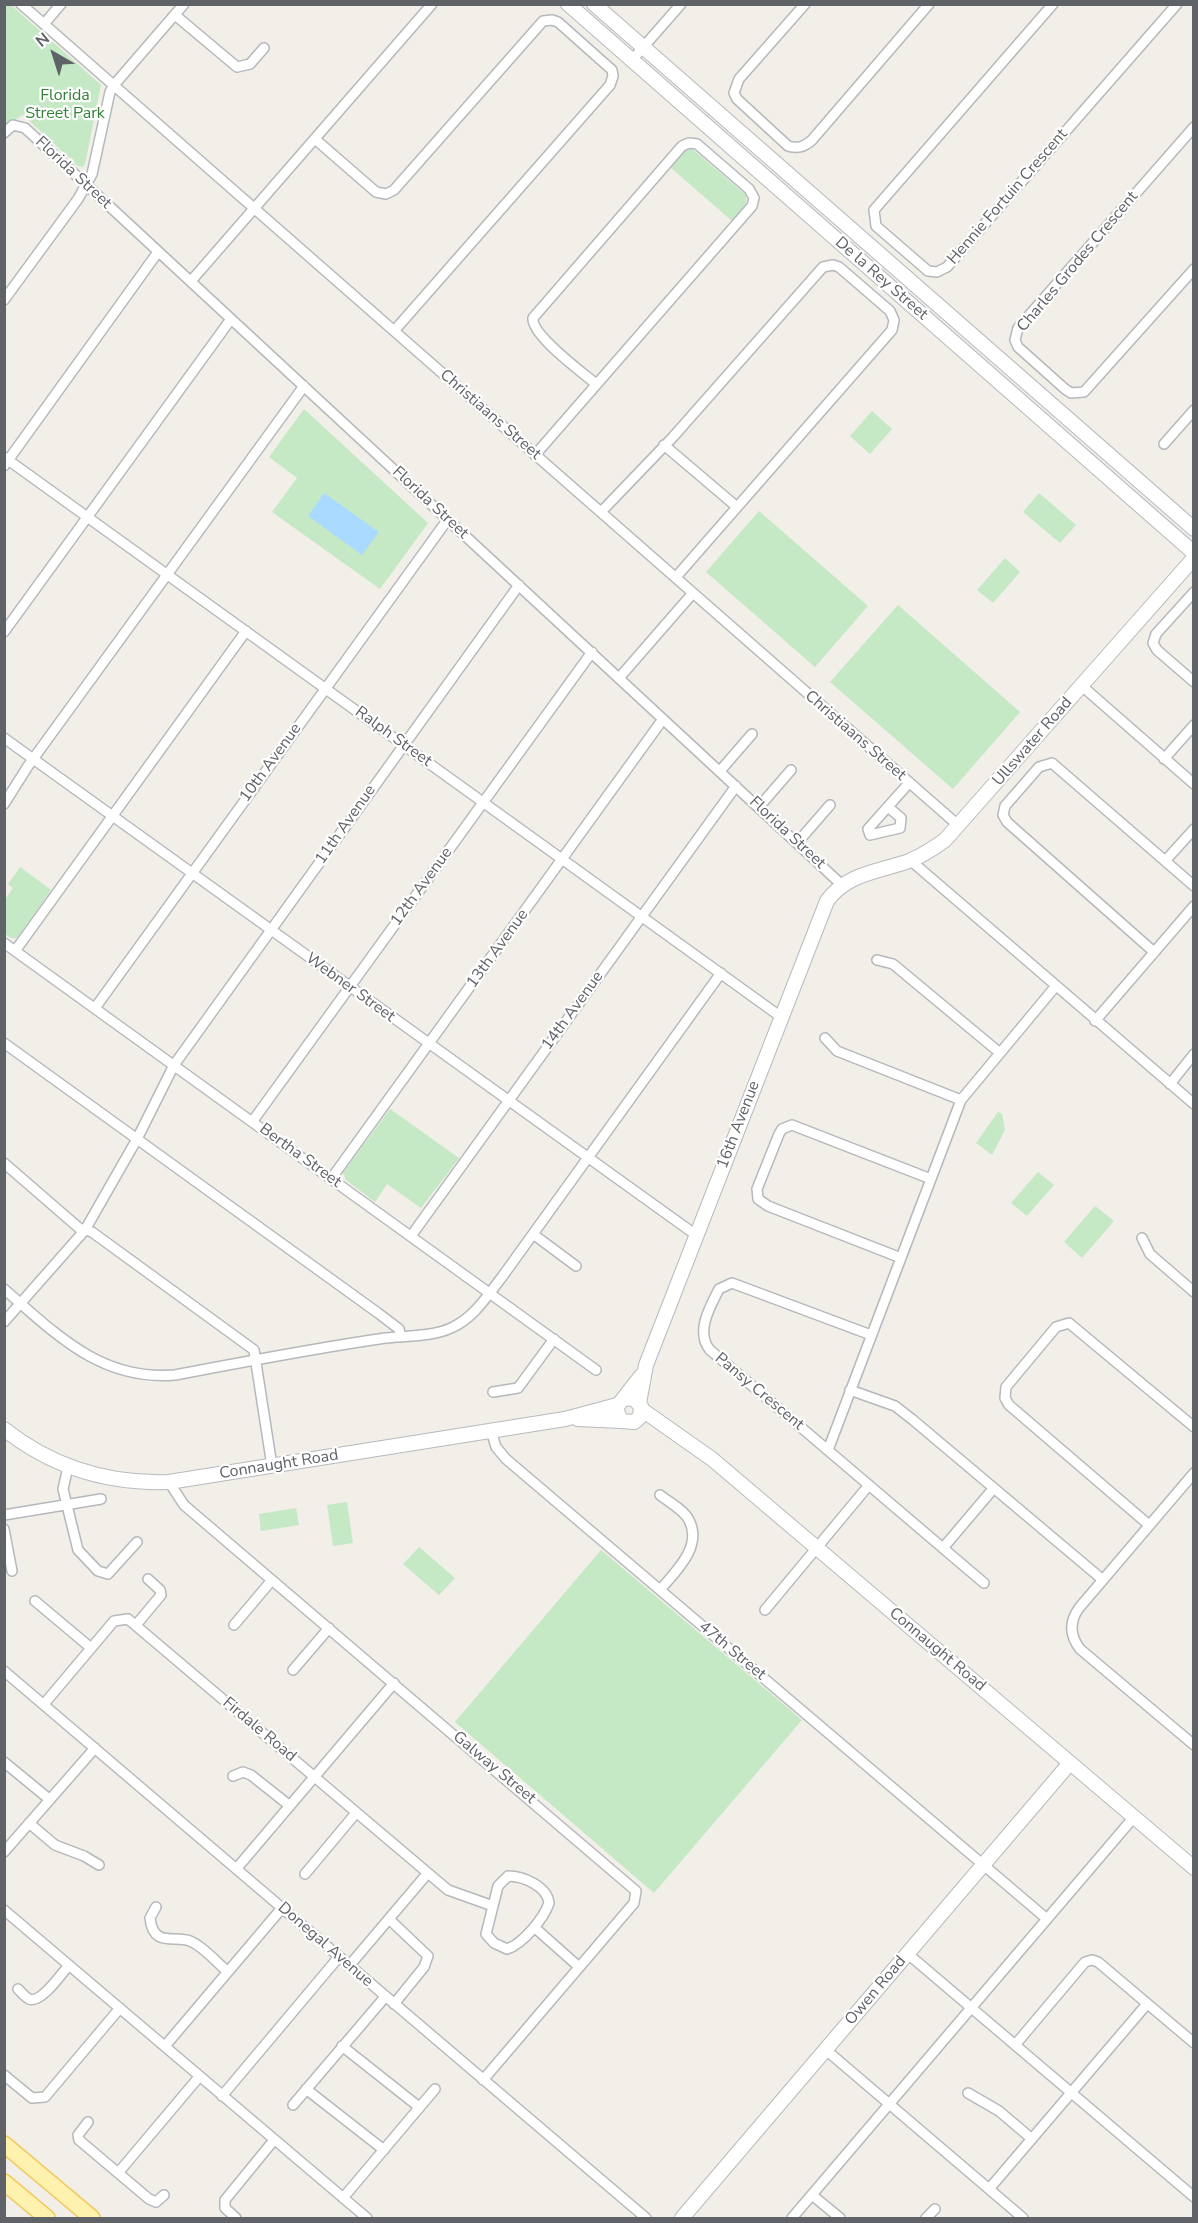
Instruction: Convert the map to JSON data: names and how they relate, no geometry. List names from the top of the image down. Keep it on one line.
{"streets":{"street":["Florida Street","Hennie Fortuin Crescent","Charles Grodes Crescent","De la Rey Street","Christiaans Street","Ralph Street","Ullswater Road","10th Avenue","11th Avenue","12th Avenue","13th Avenue","Webner Street","14th Avenue","16th Avenue","Bertha Street","Pansy Crescent","Connaught Road","47th Street","Firdale Road","Galway Street","Donegal Avenue","Owen Road"]},"crossings":[["Florida Street","Ullswater Road"],["Florida Street","10th Avenue"],["Florida Street","11th Avenue"],["Florida Street","12th Avenue"],["Florida Street","13th Avenue"],["Florida Street","14th Avenue"],["Florida Street","16th Avenue"],["Christiaans Street","Ullswater Road"],["Ralph Street","10th Avenue"],["Ralph Street","11th Avenue"],["Ralph Street","12th Avenue"],["Ralph Street","13th Avenue"],["Ralph Street","14th Avenue"],["Ralph Street","16th Avenue"],["Ullswater Road","16th Avenue"],["10th Avenue","Webner Street"],["10th Avenue","Bertha Street"],["11th Avenue","Webner Street"],["11th Avenue","Bertha Street"],["12th Avenue","Webner Street"],["12th Avenue","Bertha Street"],["13th Avenue","Webner Street"],["13th Avenue","Bertha Street"],["Webner Street","14th Avenue"],["Webner Street","16th Avenue"],["14th Avenue","Bertha Street"],["16th Avenue","Connaught Road"],["Connaught Road","47th Street"],["Connaught Road","Galway Street"],["Connaught Road","Owen Road"],["47th Street","Owen Road"],["Galway Street","Donegal Avenue"]],"parks":["Florida Street Park"],"north":"top left"}
